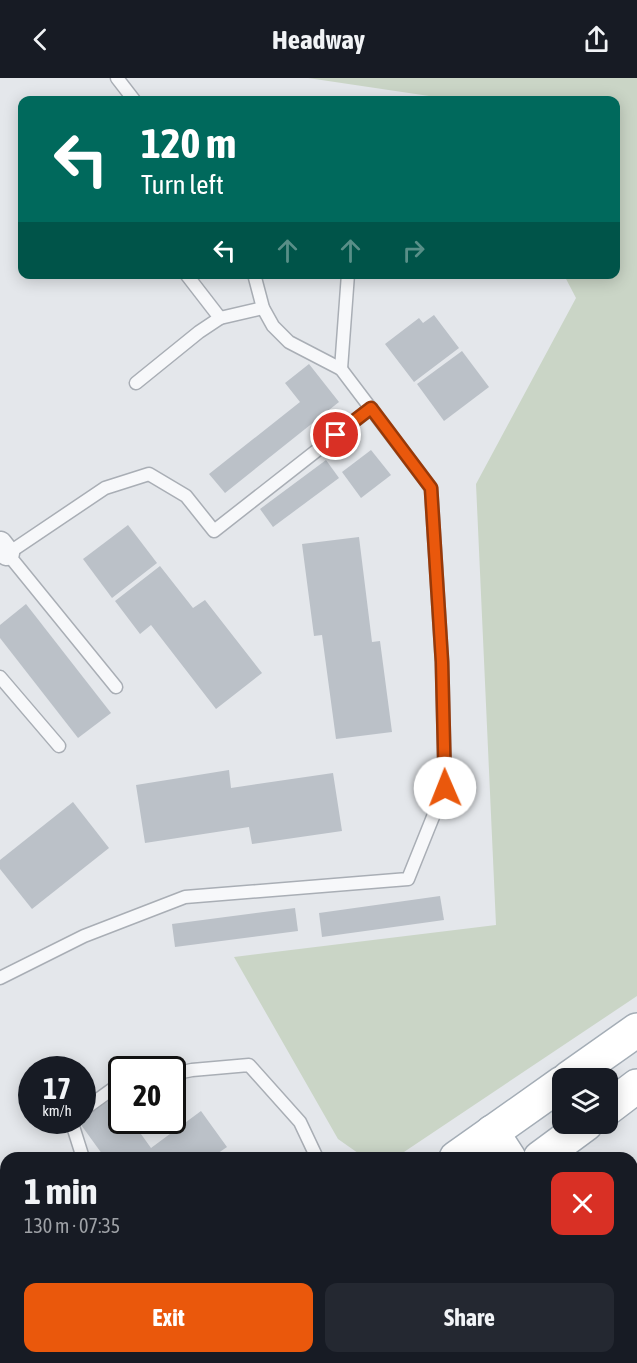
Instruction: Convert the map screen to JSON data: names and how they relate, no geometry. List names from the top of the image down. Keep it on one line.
{"page":{"header":"Headway","turn":["120 m","Turn left"],"speed":"17 km/h","limit":"20","heading":["1 min","130 m · 07:35"],"buttons":["Exit","Share"]}}
